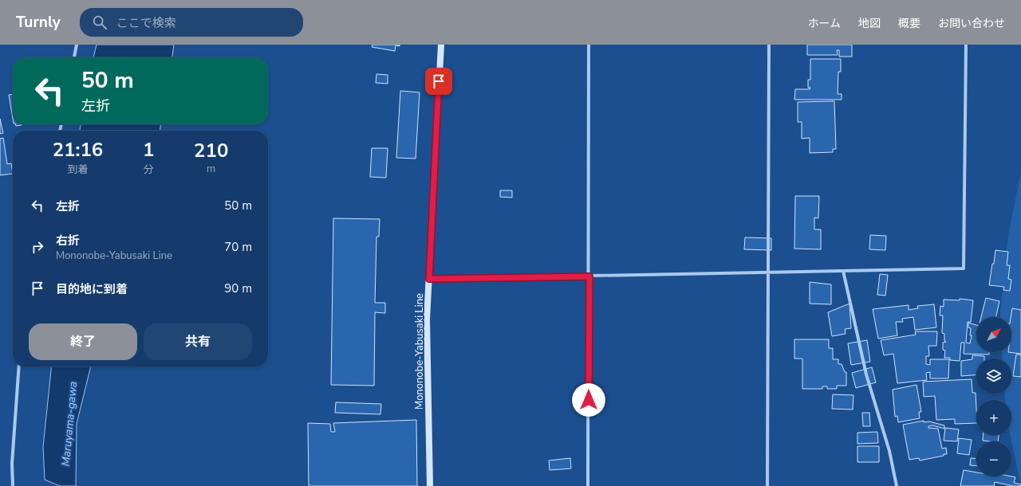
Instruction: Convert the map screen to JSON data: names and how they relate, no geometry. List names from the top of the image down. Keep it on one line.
{"streets":{"main road":["Mononobe-Yabusaki Line"]},"water":["Maruyama-gawa"],"north":"top right","page":{"header":"Turnly","search":"ここで検索","nav":["ホーム","地図","概要","お問い合わせ"],"turn":["50 m","左折"],"eta":["21:16","到着","1","分","210","m"],"list":[{"name":"左折","value":"50 m"},{"name":"右折","note":"Mononobe-Yabusaki Line","value":"70 m"},{"name":"目的地に到着","value":"90 m"}],"map_buttons":["+","−"],"buttons":["終了","共有"]}}
